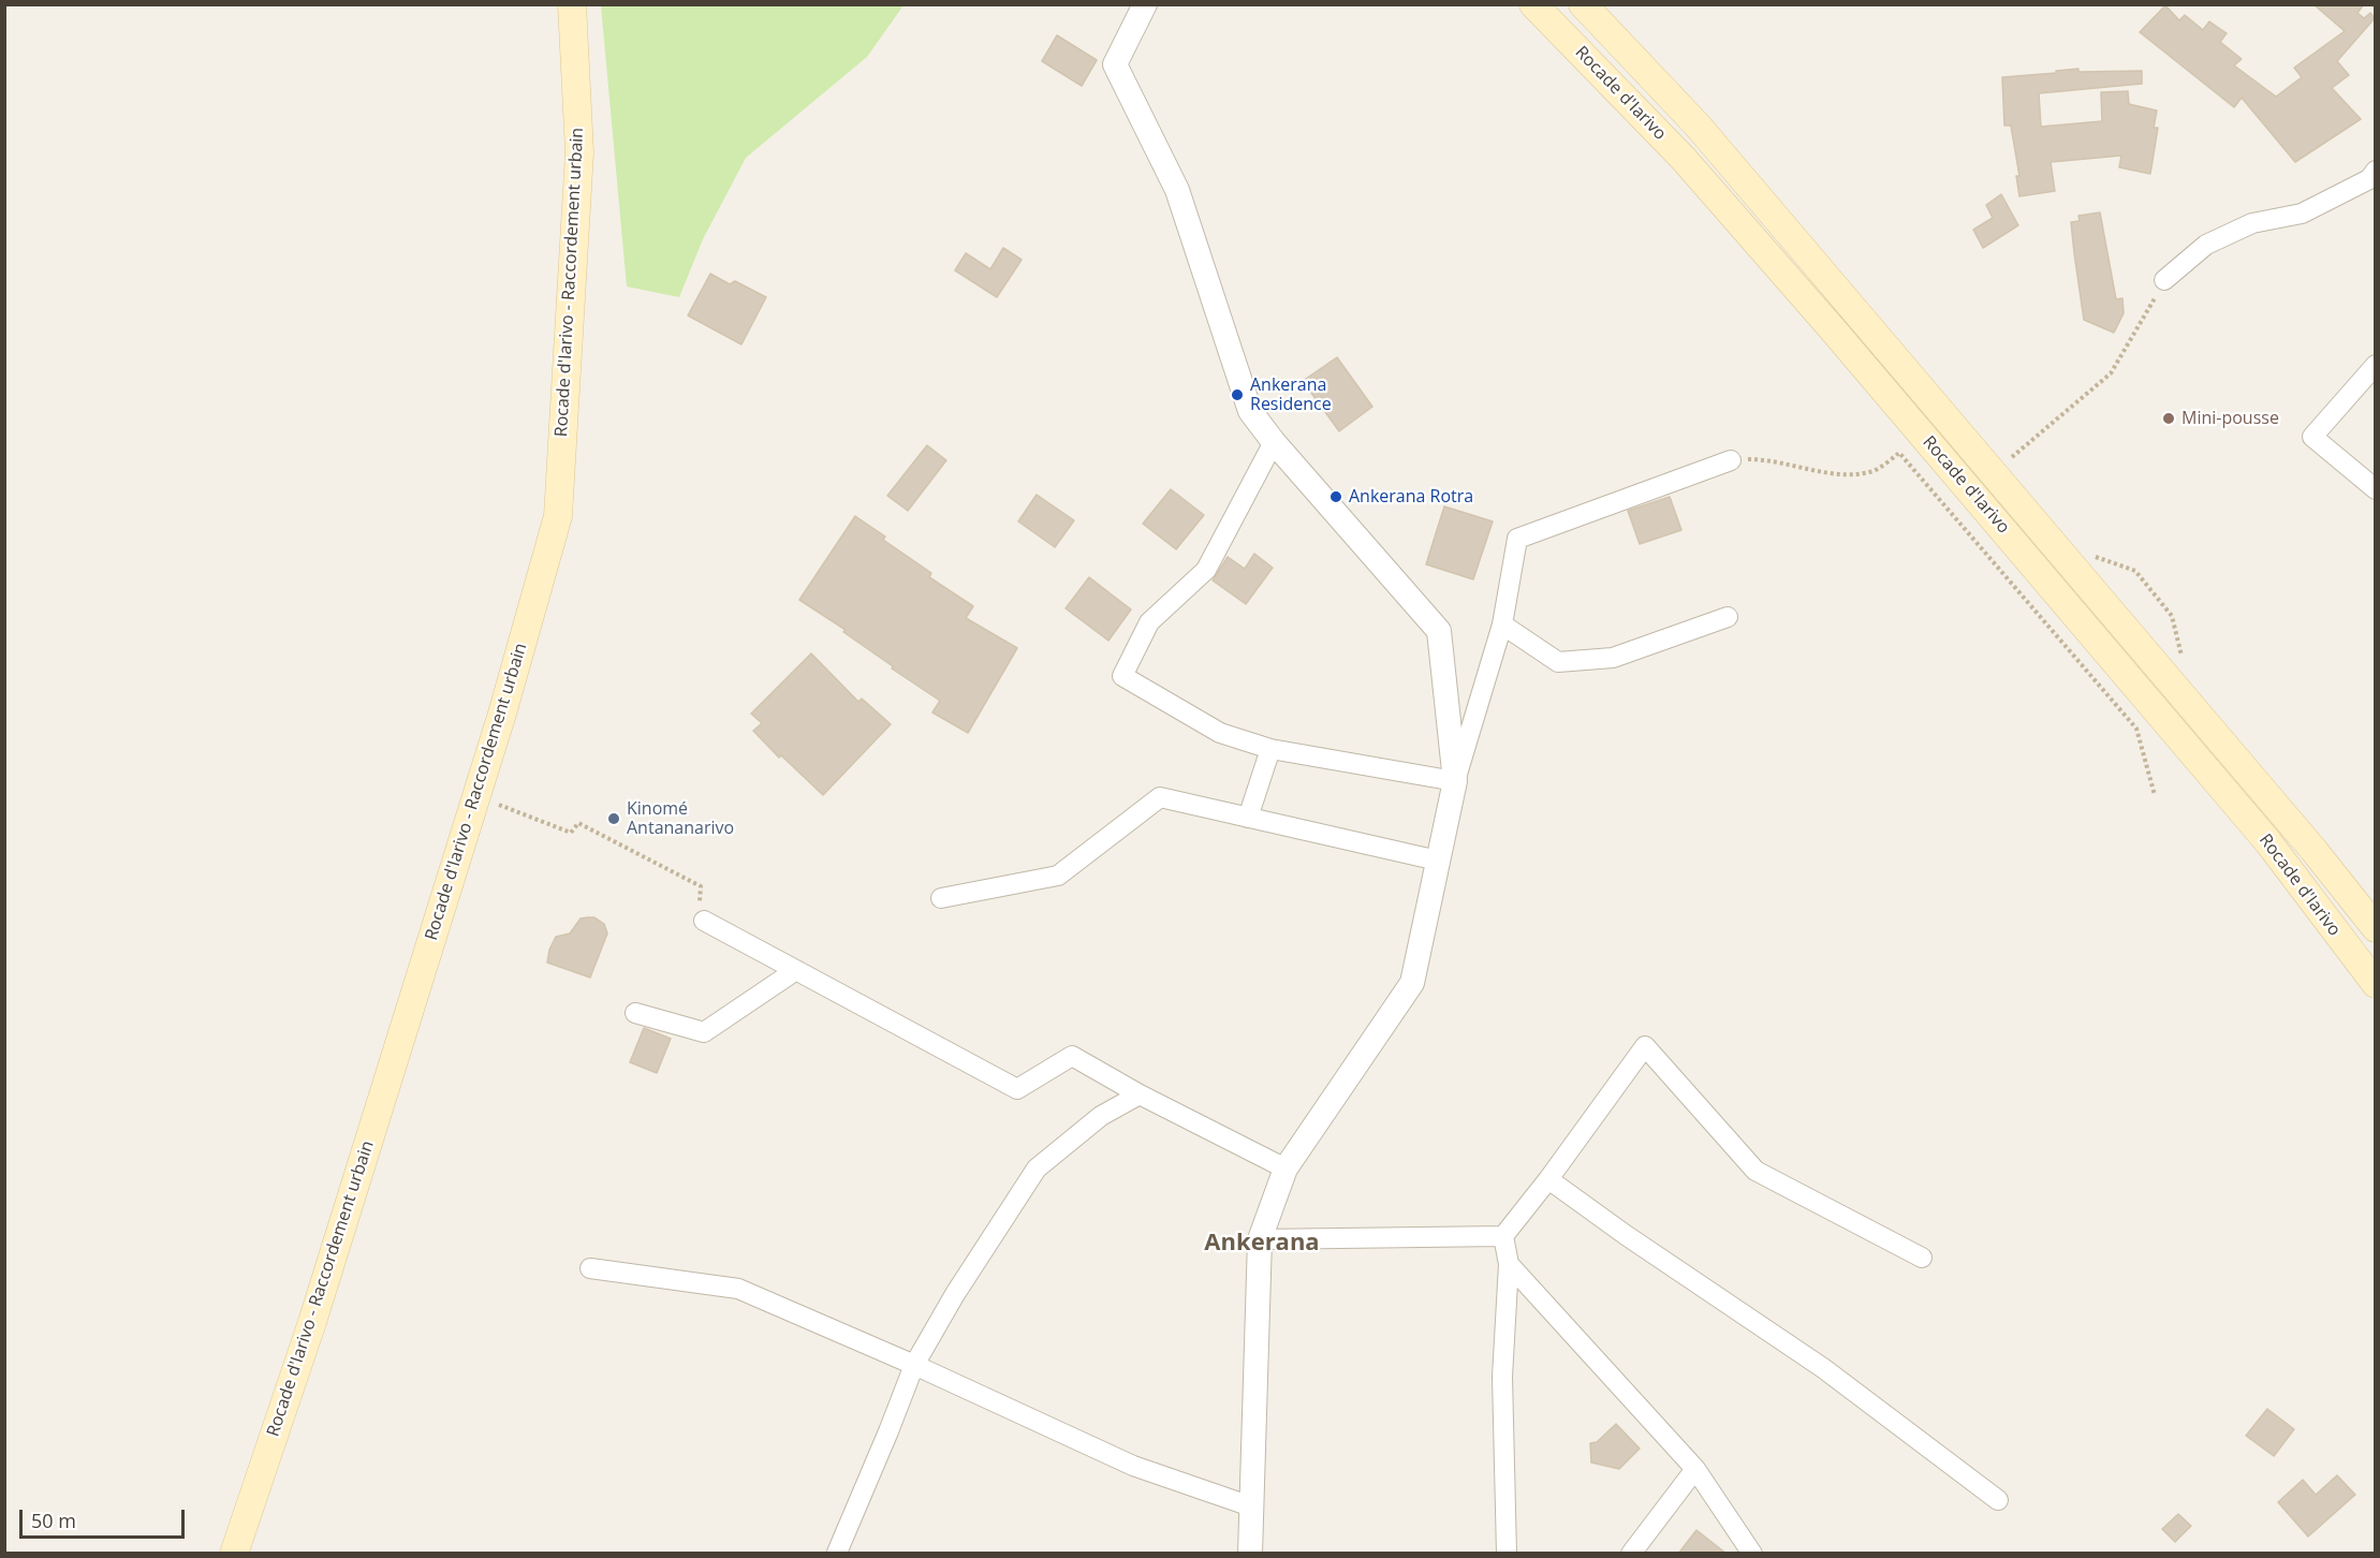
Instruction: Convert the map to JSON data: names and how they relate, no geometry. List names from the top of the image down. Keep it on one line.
{"streets":{"main road":["Rocade d'Iarivo","Rocade d'Iarivo - Raccordement urbain"]},"districts":["Ankerana"],"places":["Ankerana Residence","Mini-pousse","Ankerana Rotra","Kinomé Antananarivo"],"scale_bar":"50 m"}
